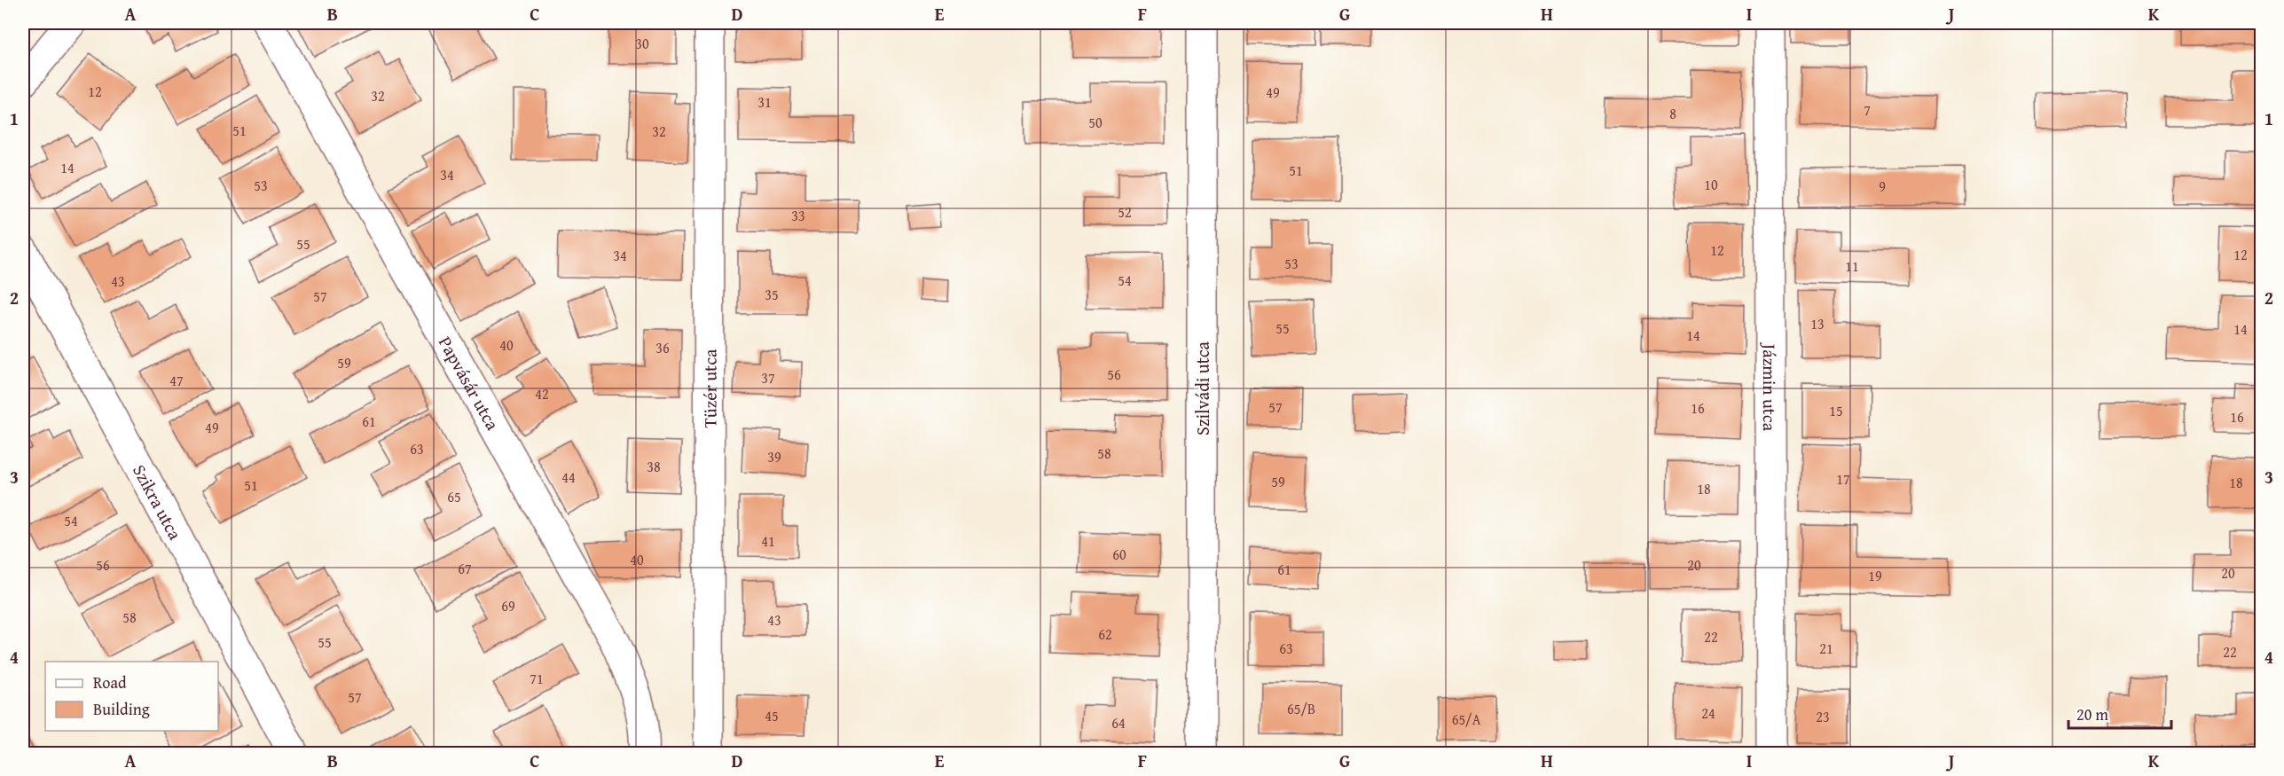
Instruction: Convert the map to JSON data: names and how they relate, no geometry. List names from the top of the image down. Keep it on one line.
{"streets":{"street":["Papvásár utca","Tüzér utca","Szilvádi utca","Jázmin utca","Szikra utca"]},"house_numbers":["30","12","49","32","31","7","8","50","51","32","14","51","34","10","53","9","52","33","55","12","12","34","53","11","54","43","35","57","13","55","14","14","40","36","59","56","37","47","42","57","16","15","16","61","49","63","58","39","38","44","17","59","18","51","18","65","54","41","60","40","56","20","67","61","20","19","69","58","43","62","22","55","63","21","22","71","57","65/B","24","45","23","65/A","64"],"legend":["Road","Building"],"scale_bar":"20 m","grid":{"columns":["A","B","C","D","E","F","G","H","I","J","K"],"rows":["1","2","3","4"]}}
